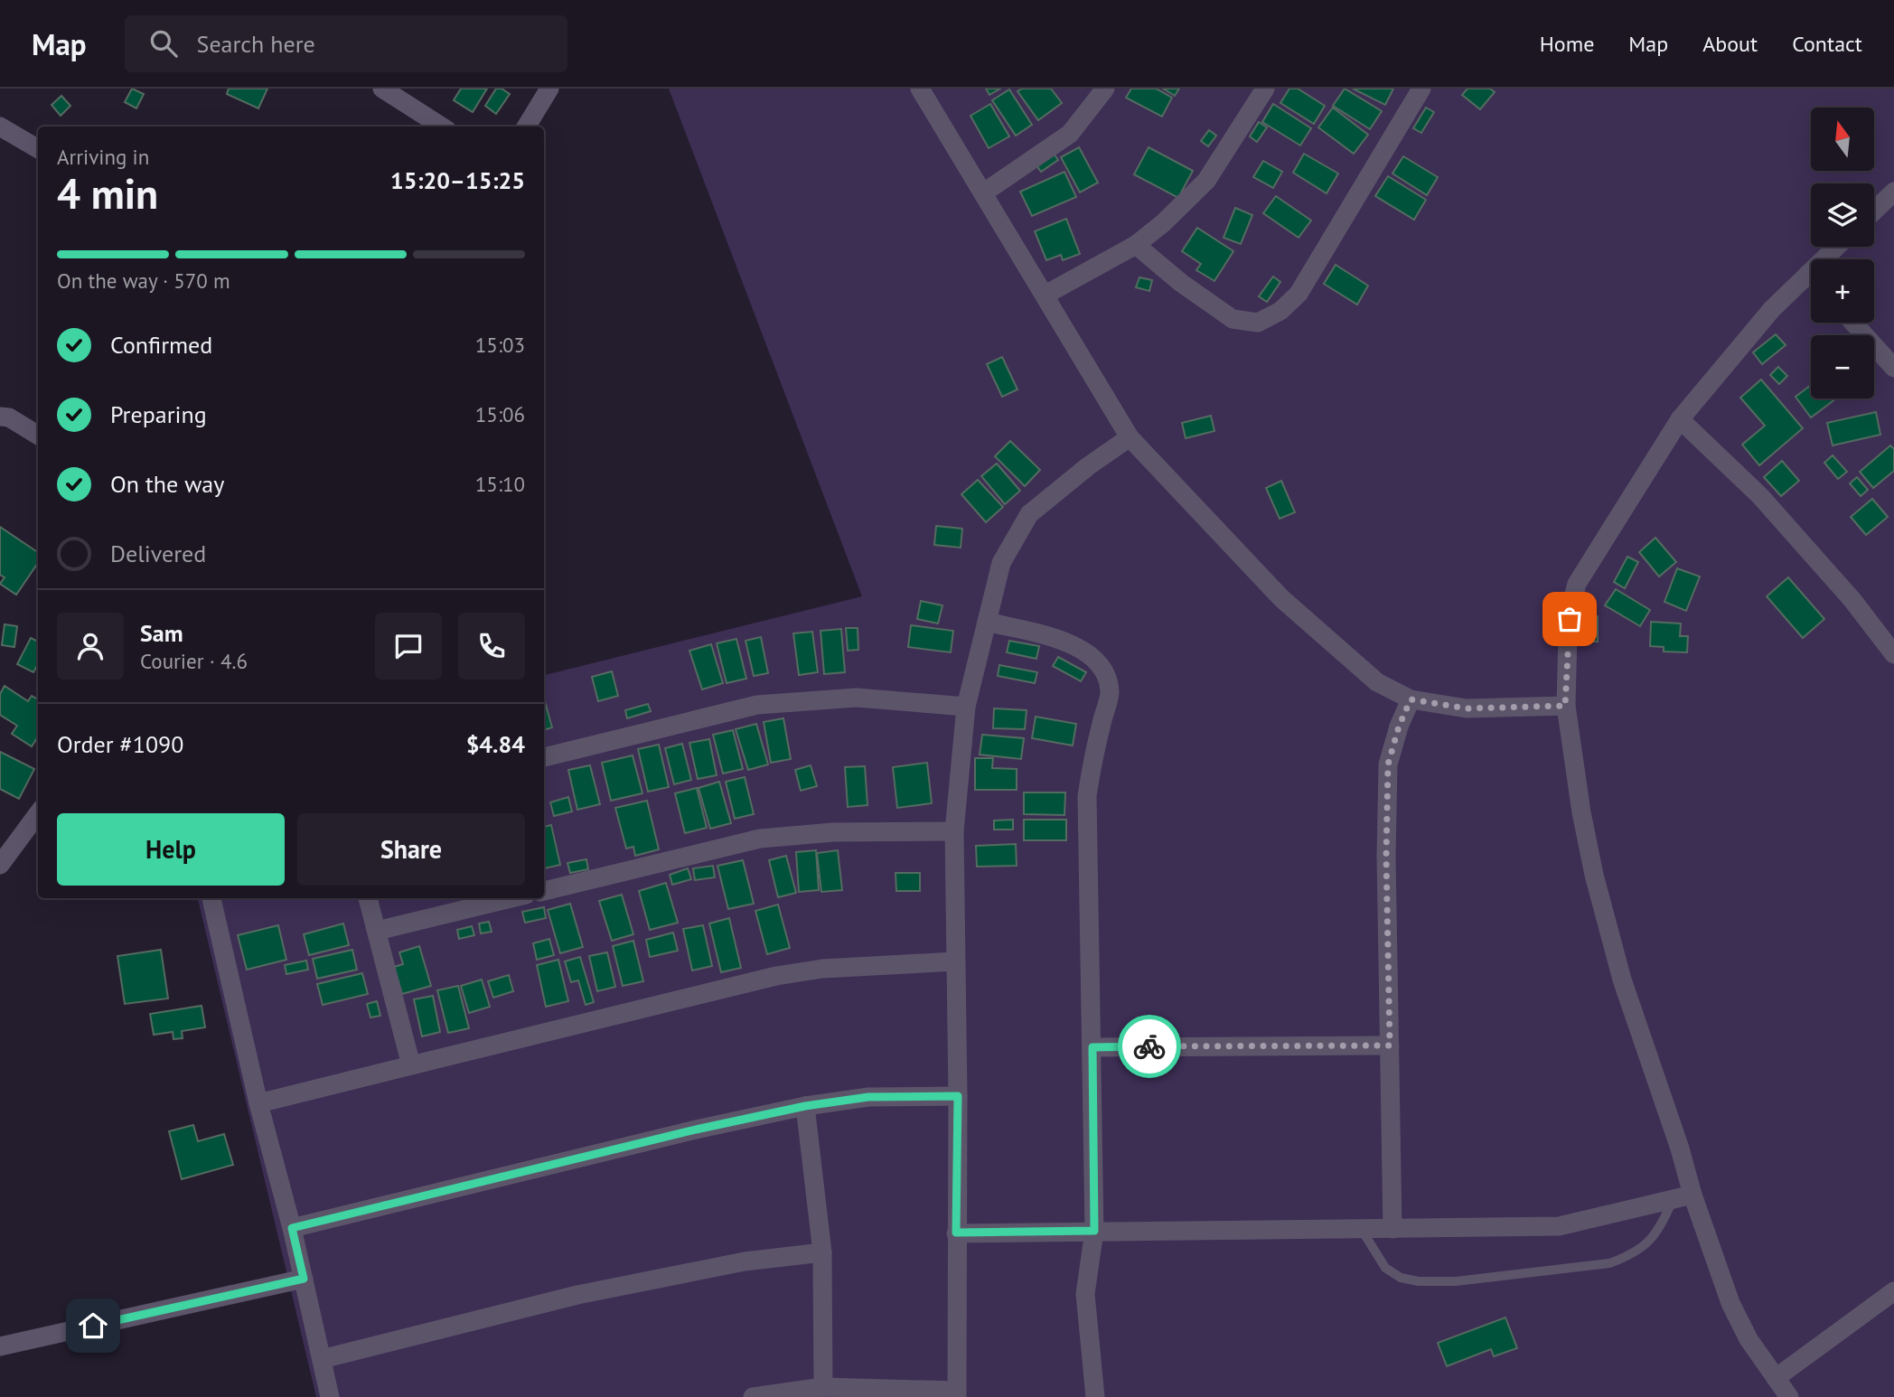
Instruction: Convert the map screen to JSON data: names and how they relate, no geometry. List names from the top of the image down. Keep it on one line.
{"north":"top","page":{"header":"Map","search":"Search here","nav":["Home","Map","About","Contact"],"map_buttons":["+","−"],"heading":["4 min","Arriving in","15:20–15:25"],"panel":["Sam","Courier · 4.6","Order #1090","$4.84"],"bar":"On the way · 570 m","list":[["Confirmed","15:03"],["Preparing","15:06"],["On the way","15:10"],"Delivered"],"buttons":["Help","Share"]}}
